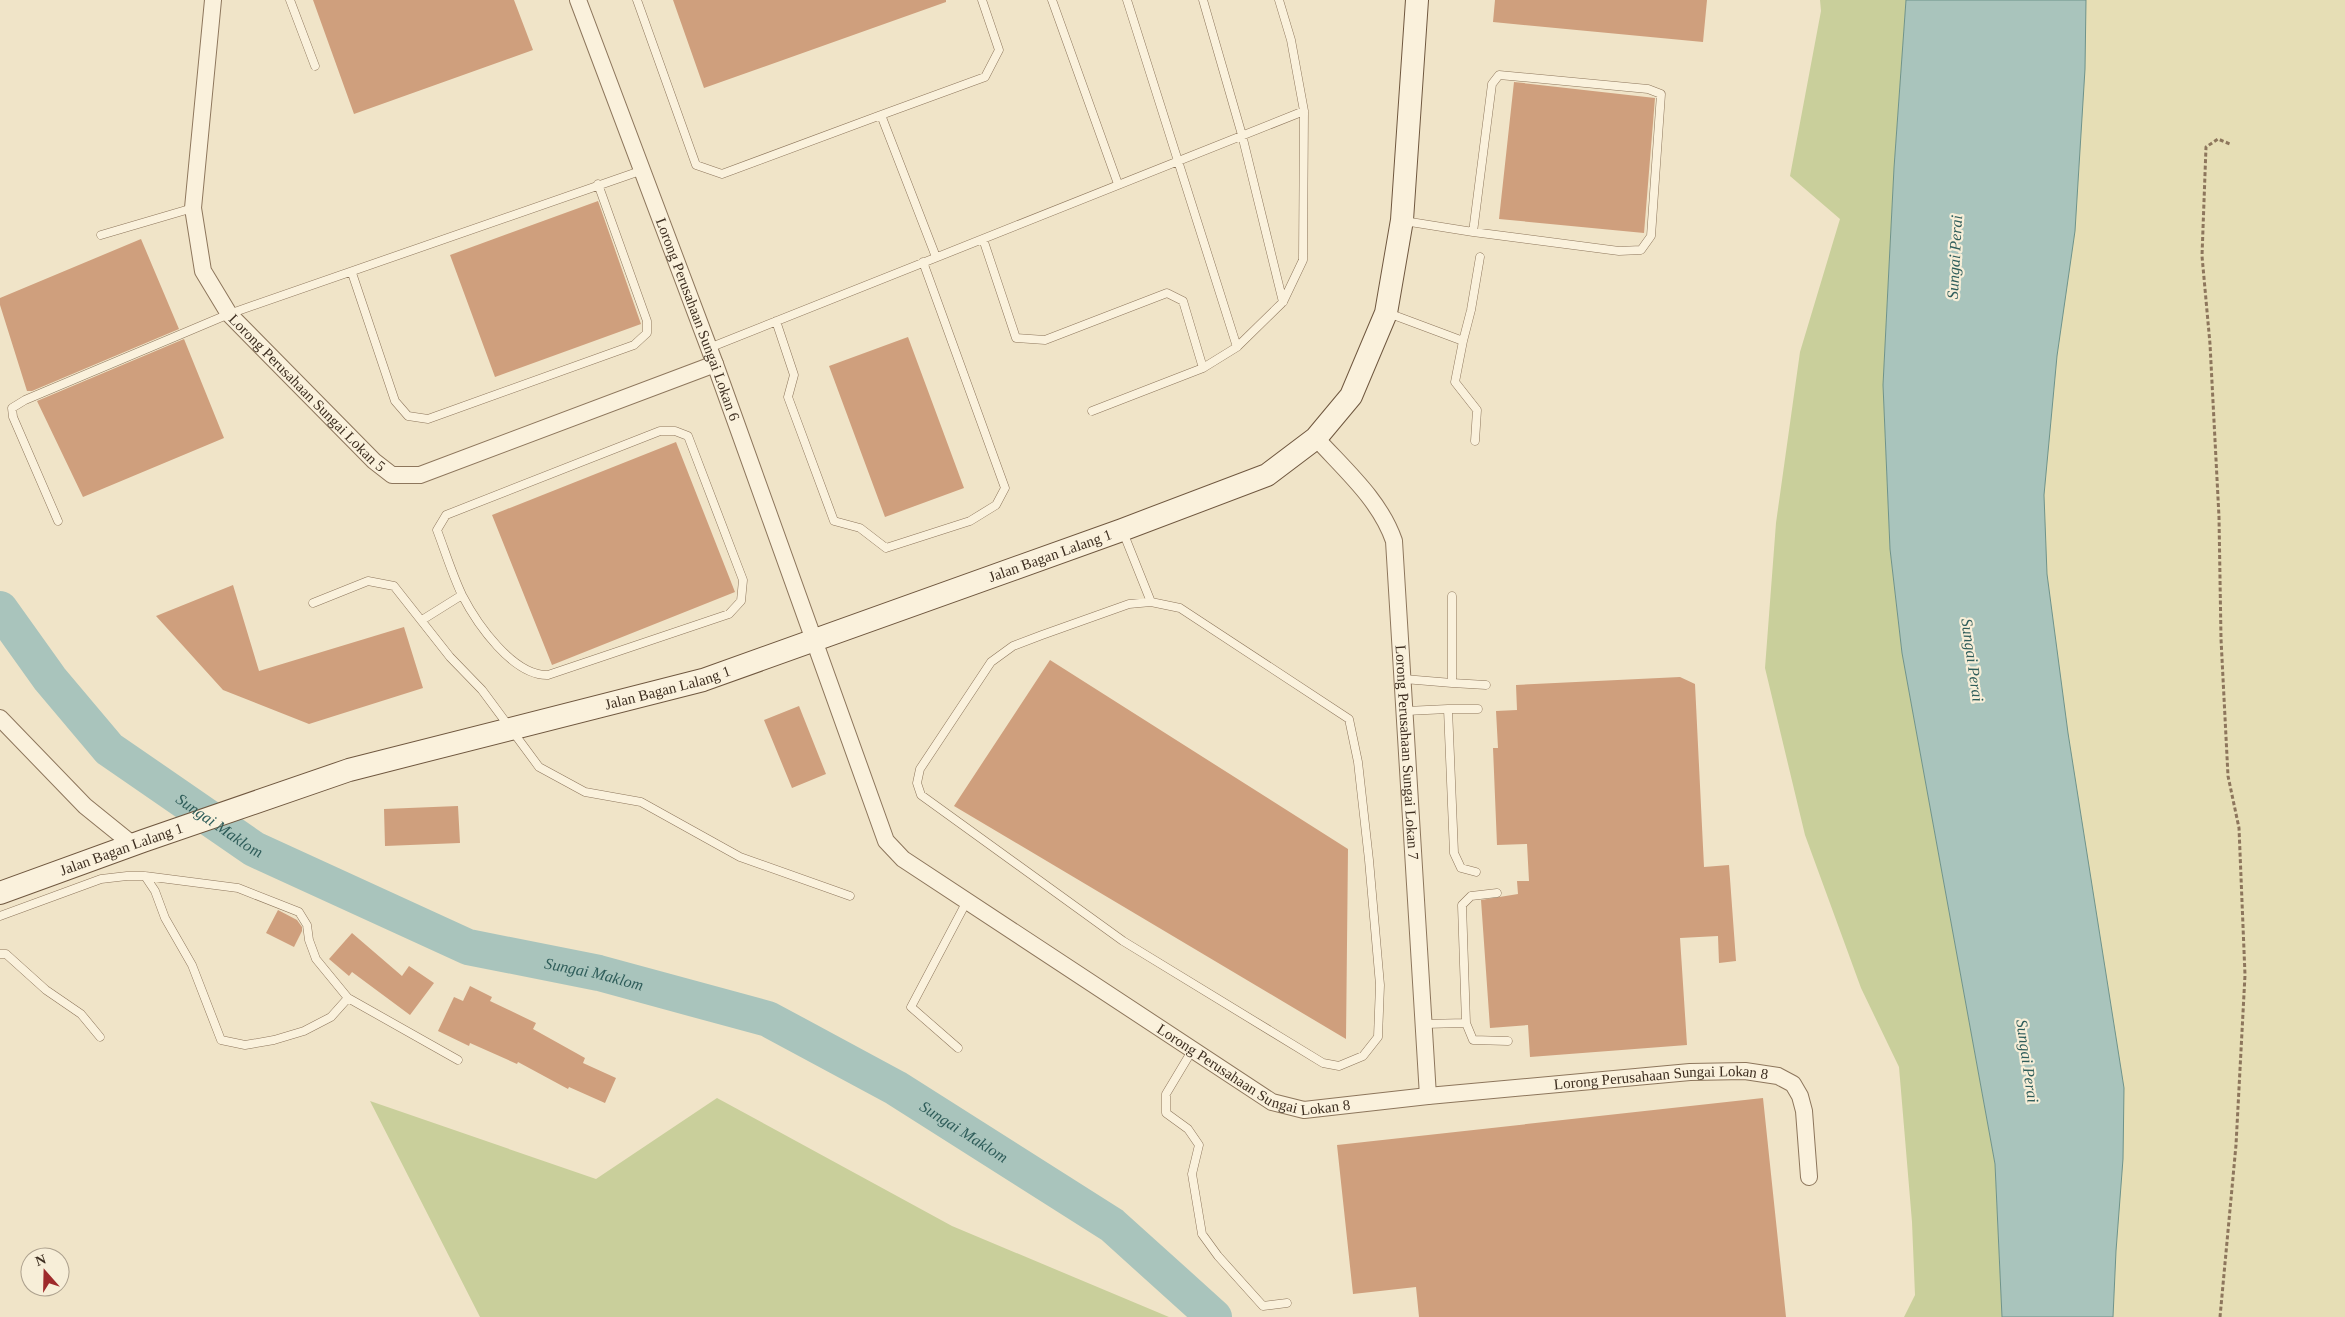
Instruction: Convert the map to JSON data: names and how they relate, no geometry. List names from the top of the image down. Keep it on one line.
{"streets":{"main road":["Jalan Bagan Lalang 1"],"street":["Lorong Perusahaan Sungai Lokan 6","Lorong Perusahaan Sungai Lokan 5","Lorong Perusahaan Sungai Lokan 7","Lorong Perusahaan Sungai Lokan 8"]},"crossings":[["Lorong Perusahaan Sungai Lokan 6","Lorong Perusahaan Sungai Lokan 5"],["Lorong Perusahaan Sungai Lokan 6","Jalan Bagan Lalang 1"],["Lorong Perusahaan Sungai Lokan 6","Lorong Perusahaan Sungai Lokan 8"],["Jalan Bagan Lalang 1","Lorong Perusahaan Sungai Lokan 7"],["Jalan Bagan Lalang 1","Lorong Perusahaan Sungai Lokan 8"],["Lorong Perusahaan Sungai Lokan 7","Lorong Perusahaan Sungai Lokan 8"]],"water":["Sungai Perai","Sungai Maklom"],"north":"top"}
